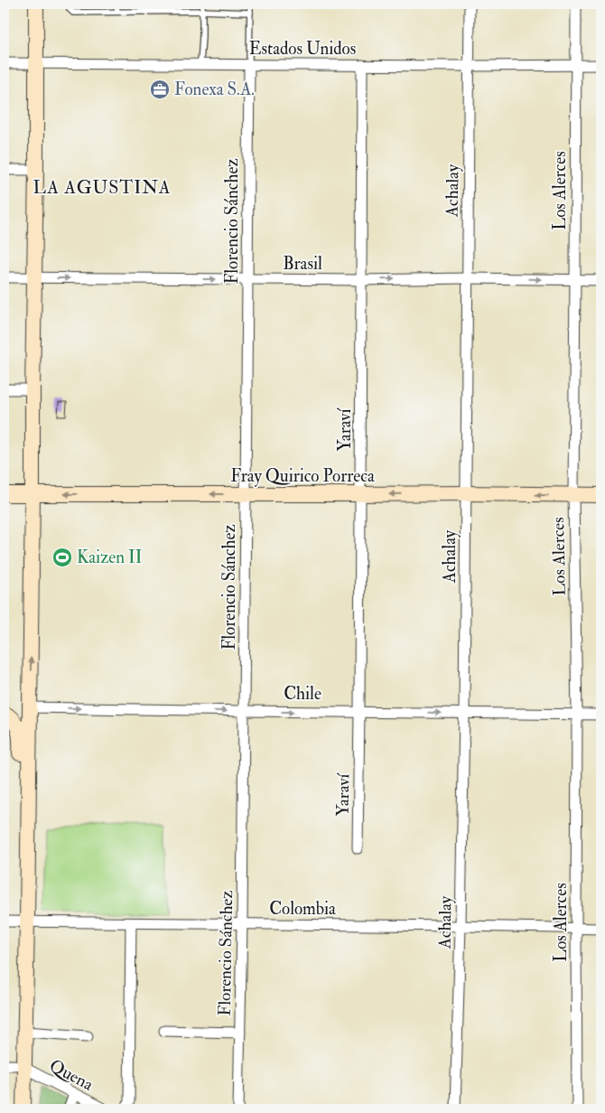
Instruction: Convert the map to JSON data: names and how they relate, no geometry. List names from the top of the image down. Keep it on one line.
{"streets":{"main road":["Fray Quirico Porreca","Chile"],"street":["Estados Unidos","Achalay","Los Alerces","Florencio Sánchez","Brasil","Yaraví","Colombia","Quena"]},"crossings":[["Estados Unidos","Achalay"],["Estados Unidos","Los Alerces"],["Estados Unidos","Florencio Sánchez"],["Estados Unidos","Yaraví"],["Achalay","Brasil"],["Achalay","Fray Quirico Porreca"],["Achalay","Chile"],["Achalay","Colombia"],["Los Alerces","Brasil"],["Los Alerces","Fray Quirico Porreca"],["Los Alerces","Chile"],["Los Alerces","Colombia"],["Florencio Sánchez","Brasil"],["Florencio Sánchez","Fray Quirico Porreca"],["Florencio Sánchez","Chile"],["Florencio Sánchez","Colombia"],["Brasil","Yaraví"],["Yaraví","Fray Quirico Porreca"],["Yaraví","Chile"]],"one_way":["Brasil","Fray Quirico Porreca","Chile"],"districts":["LA AGUSTINA"],"places":{"office":["Fonexa S.A."],"sports":["Kaizen II"]}}
